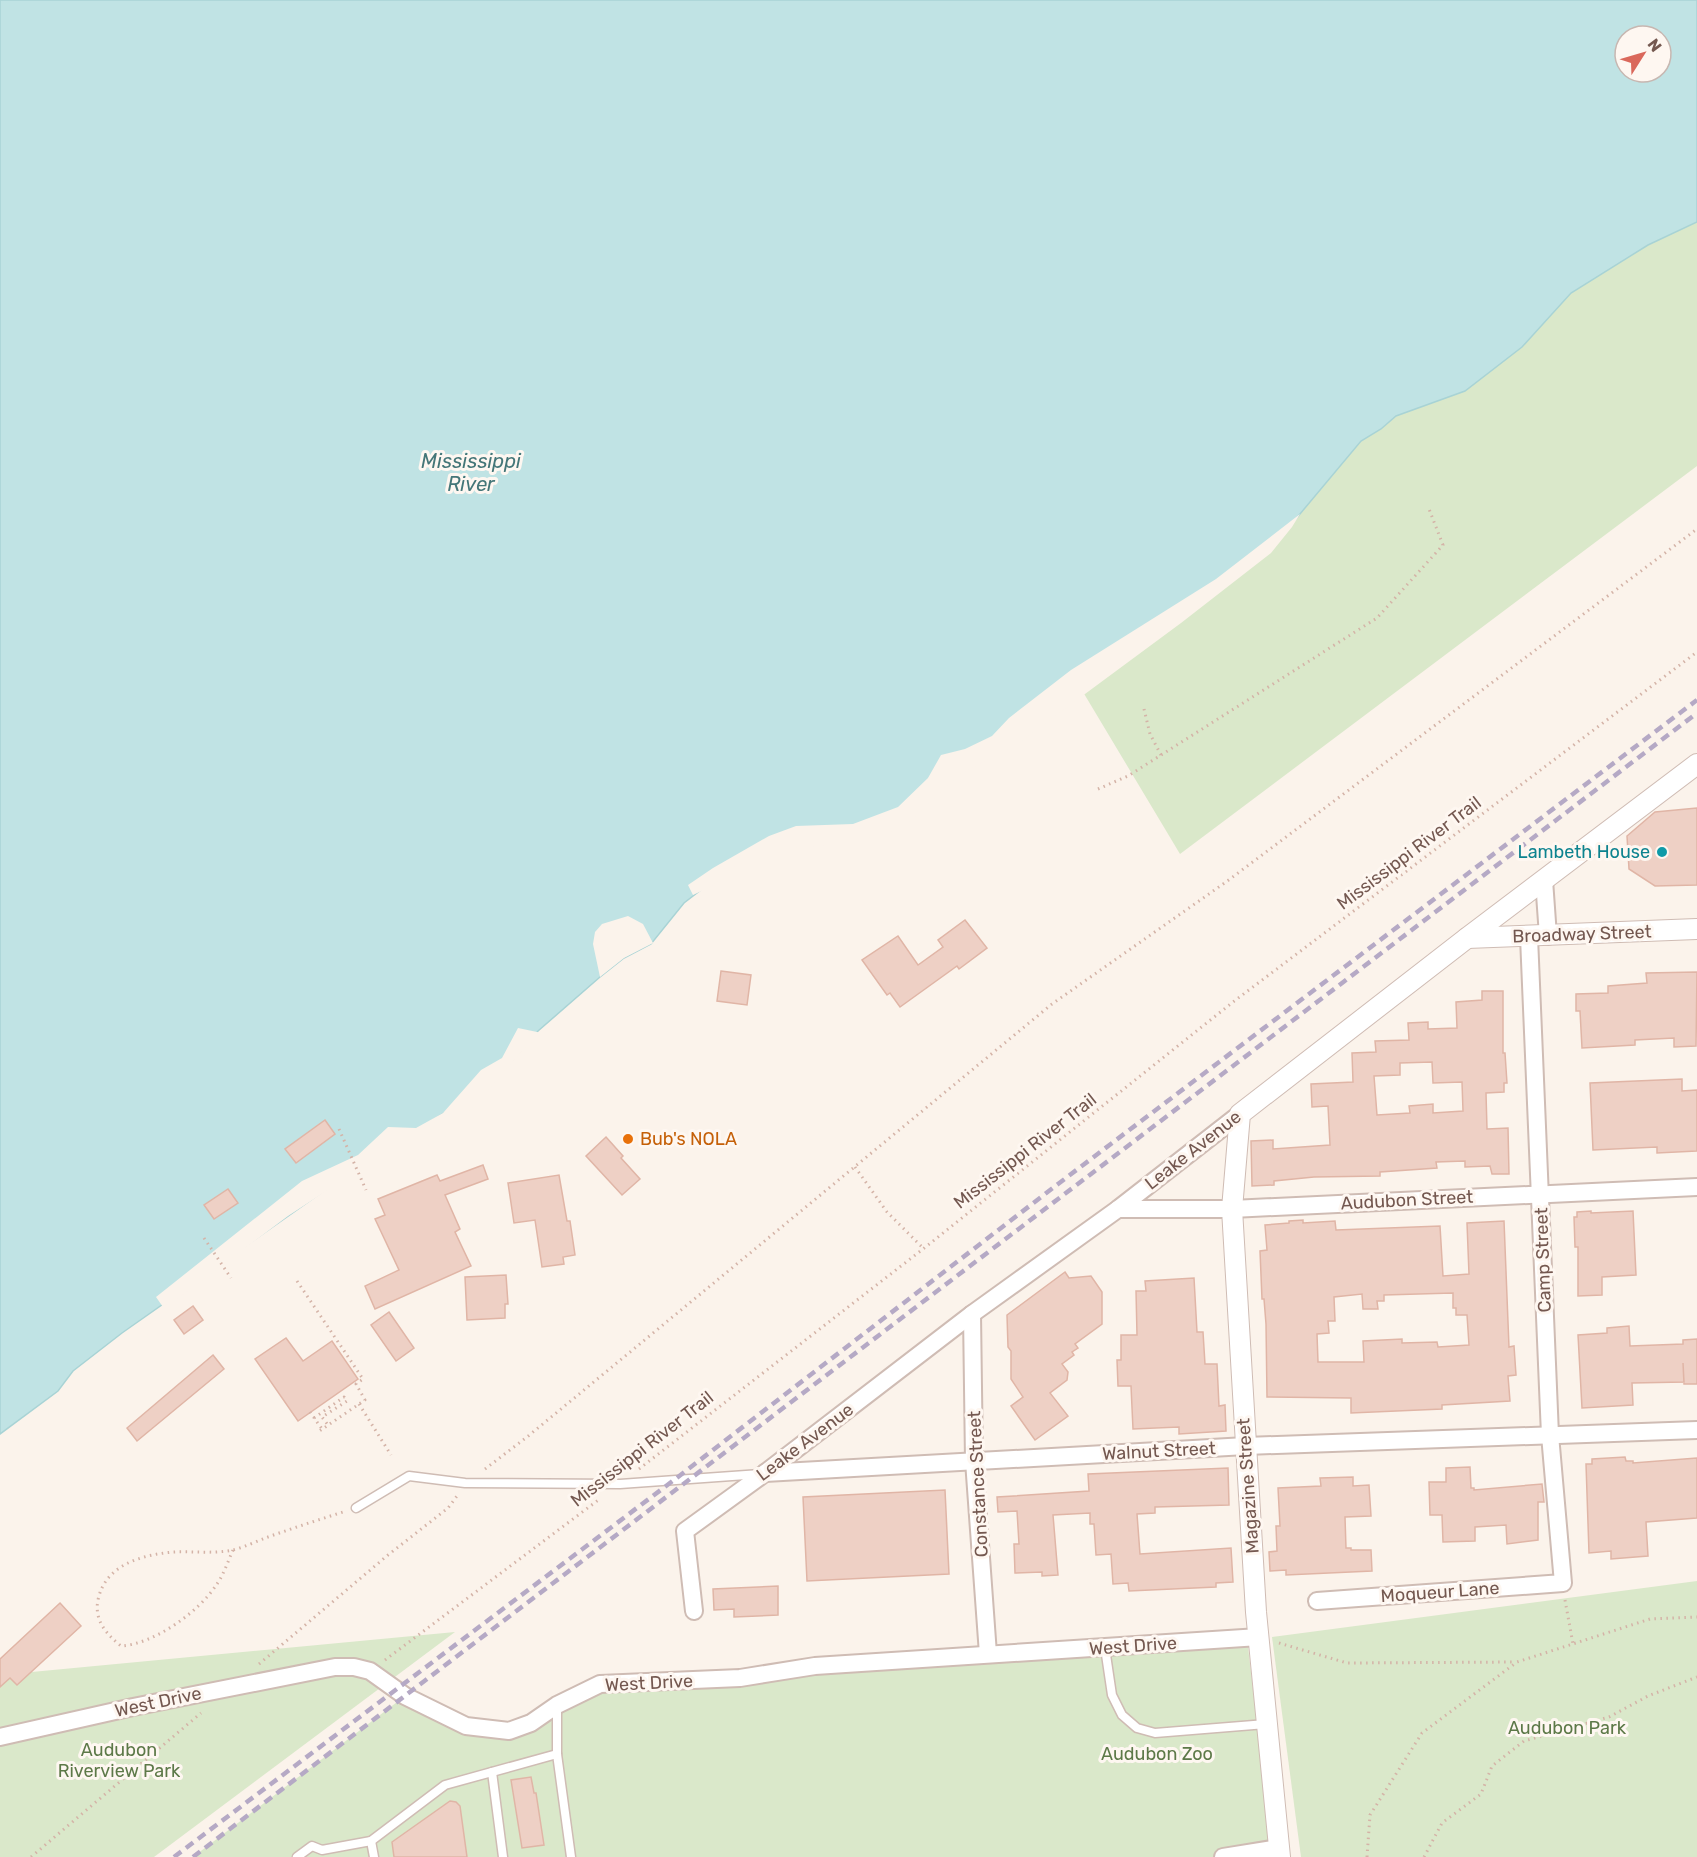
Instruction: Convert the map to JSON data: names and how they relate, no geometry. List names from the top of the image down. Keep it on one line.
{"streets":{"street":["Broadway Street","Leake Avenue","Audubon Street","Camp Street","Walnut Street","Constance Street","Magazine Street","Moqueur Lane","West Drive"],"path":["Mississippi River Trail"]},"crossings":[["Mississippi River Trail","West Drive"],["Broadway Street","Leake Avenue"],["Broadway Street","Camp Street"],["Leake Avenue","Audubon Street"],["Leake Avenue","Camp Street"],["Leake Avenue","Walnut Street"],["Leake Avenue","Constance Street"],["Leake Avenue","Magazine Street"],["Audubon Street","Camp Street"],["Audubon Street","Magazine Street"],["Camp Street","Walnut Street"],["Camp Street","Moqueur Lane"],["Walnut Street","Constance Street"],["Walnut Street","Magazine Street"],["Constance Street","West Drive"],["Magazine Street","West Drive"]],"water":["Mississippi River"],"parks":["Audubon Park","Audubon Riverview Park","Audubon Zoo"],"places":["Lambeth House","Bub's NOLA"],"north":"top right"}
